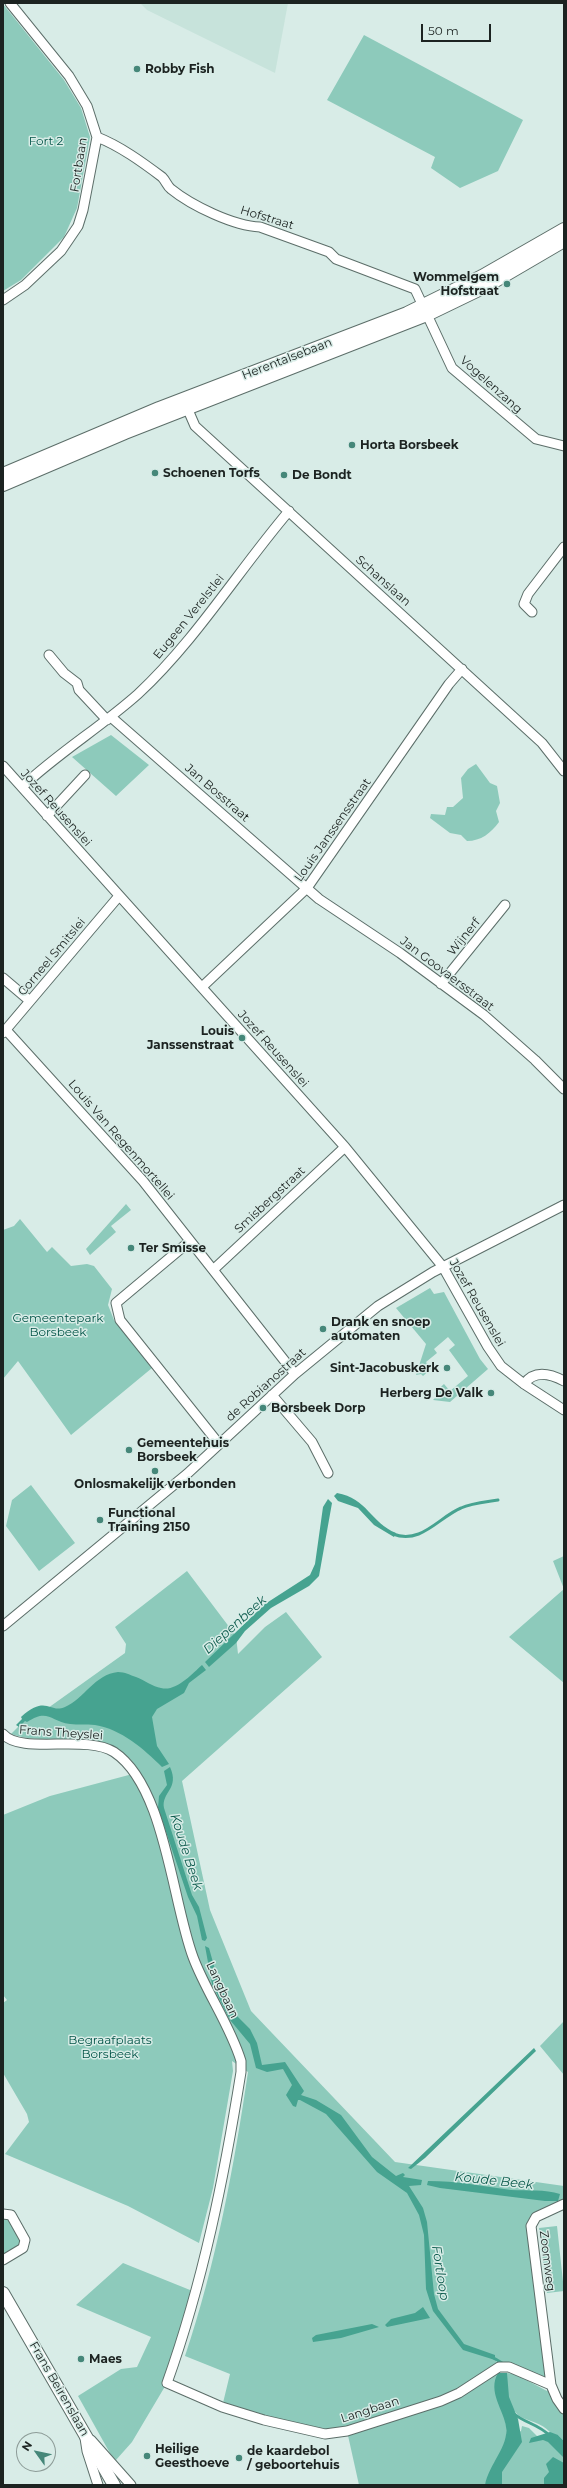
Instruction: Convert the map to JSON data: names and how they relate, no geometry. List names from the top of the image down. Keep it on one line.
{"streets":{"main road":["Herentalsebaan","Frans Beirenslaan"],"street":["Fortbaan","Hofstraat","Vogelenzang","Schanslaan","Eugeen Verelstlei","Jan Bosstraat","Jozef Reusenslei","Louis Janssensstraat","Wijnerf","Corneel Smitslei","Jan Goovaersstraat","Louis Van Regenmortellei","Smisbergstraat","de Robianostraat","Frans Theyslei","Langbaan","Zoomweg"]},"crossings":[["Fortbaan","Hofstraat"],["Hofstraat","Herentalsebaan"],["Hofstraat","Vogelenzang"],["Herentalsebaan","Vogelenzang"],["Herentalsebaan","Schanslaan"],["Schanslaan","Eugeen Verelstlei"],["Schanslaan","Louis Janssensstraat"],["Eugeen Verelstlei","Jan Bosstraat"],["Eugeen Verelstlei","Jozef Reusenslei"],["Jan Bosstraat","Louis Janssensstraat"],["Jan Bosstraat","Jan Goovaersstraat"],["Jozef Reusenslei","Louis Janssensstraat"],["Jozef Reusenslei","Corneel Smitslei"],["Jozef Reusenslei","Smisbergstraat"],["Jozef Reusenslei","de Robianostraat"],["Louis Janssensstraat","Jan Goovaersstraat"],["Wijnerf","Jan Goovaersstraat"],["Corneel Smitslei","Louis Van Regenmortellei"],["Louis Van Regenmortellei","Smisbergstraat"],["Louis Van Regenmortellei","de Robianostraat"],["Frans Theyslei","Langbaan"],["Langbaan","Zoomweg"]],"water":["Diepenbeek","Koude Beek","Fortloop"],"parks":["Fort 2","Gemeentepark Borsbeek","Begraafplaats Borsbeek"],"places":["Robby Fish","Wommelgem Hofstraat","Horta Borsbeek","Schoenen Torfs","De Bondt","Louis Janssenstraat","Ter Smisse","Drank en snoep automaten","Sint-Jacobuskerk","Herberg De Valk","Borsbeek Dorp","Gemeentehuis Borsbeek","Onlosmakelijk verbonden","Functional Training 2150","Maes","Heilige Geesthoeve","de kaardebol / geboortehuis"],"scale_bar":"50 m","north":"top left"}
